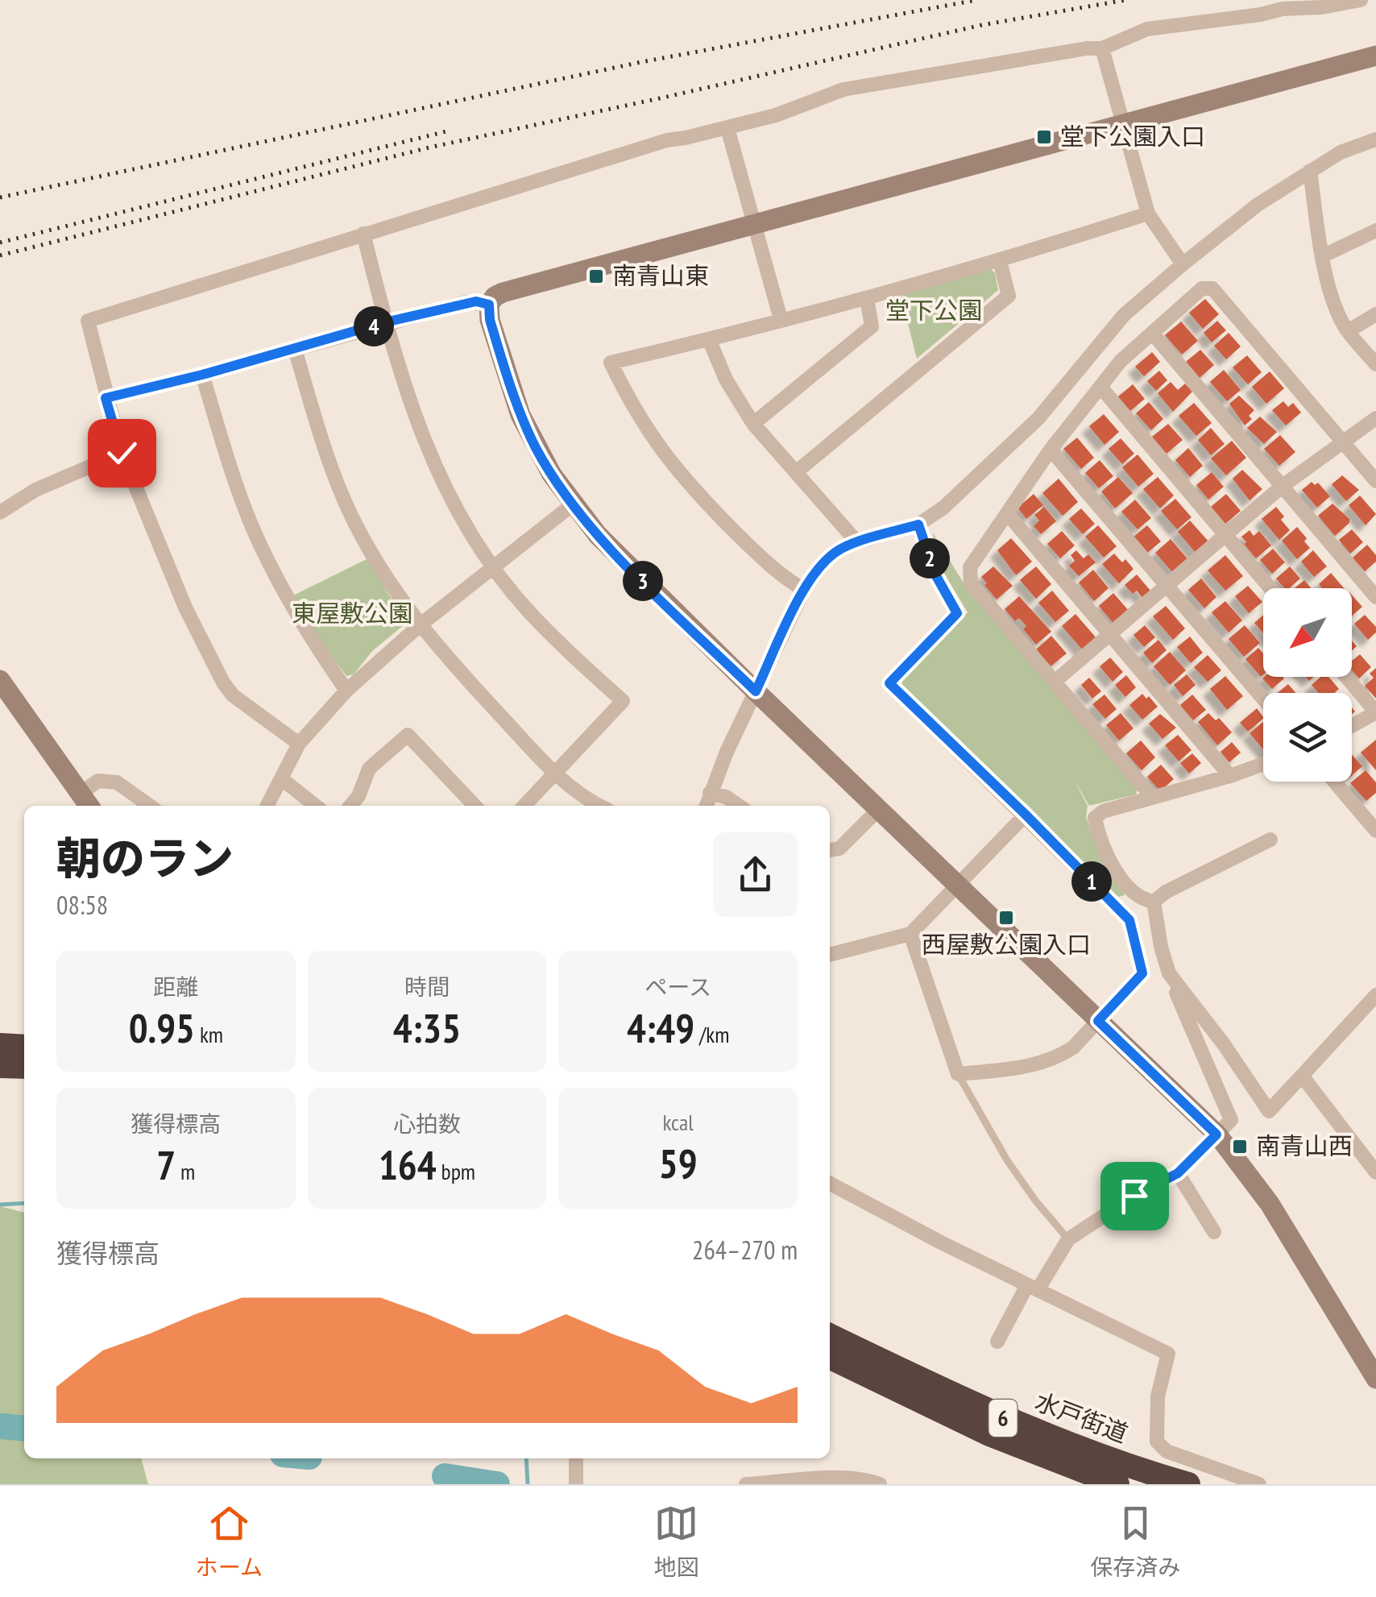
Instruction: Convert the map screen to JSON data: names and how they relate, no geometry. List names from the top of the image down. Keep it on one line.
{"streets":{"highway":["6","水戸街道"]},"parks":["堂下公園","東屋敷公園"],"places":{"transit":["堂下公園入口","南青山東","西屋敷公園入口","南青山西"]},"north":"bottom left","page":{"pins":["4","2","3","1"],"heading":["朝のラン","08:58"],"stats":[["距離","0.95 km"],["時間","4:35"],["ペース","4:49 /km"],["獲得標高","7 m"],["心拍数","164 bpm"],["kcal","59"]],"chart":["獲得標高","264–270 m"],"tabs":["ホーム","地図","保存済み"]}}
